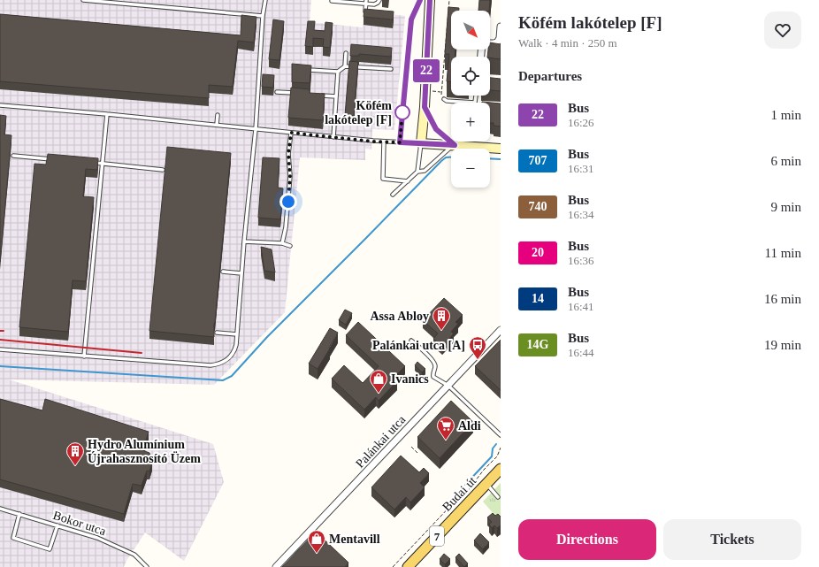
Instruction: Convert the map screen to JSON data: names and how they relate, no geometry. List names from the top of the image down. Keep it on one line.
{"streets":{"main road":["Budai út","7"],"street":["Palánkai utca"],"lane":["Bokor utca"]},"places":{"other":["Köfém lakótelep [F]"],"building":["Assa Abloy","Hydro Alumínium Újrahasznosító Üzem"],"bus stop":["Palánkai utca [A]"],"shop":["Ivanics","Mentavill"],"supermarket":["Aldi"]},"lines":["bus line 22"],"north":"bottom right","page":{"on_map":"22","heading":[["Köfém lakótelep [F]","Walk · 4 min · 250 m"],"Departures"],"map_buttons":["+","−"],"list":[{"mark":"22","name":"Bus","note":"16:26","value":"1 min"},{"mark":"707","name":"Bus","note":"16:31","value":"6 min"},{"mark":"740","name":"Bus","note":"16:34","value":"9 min"},{"mark":"20","name":"Bus","note":"16:36","value":"11 min"},{"mark":"14","name":"Bus","note":"16:41","value":"16 min"},{"mark":"14G","name":"Bus","note":"16:44","value":"19 min"}],"buttons":["Directions","Tickets"]}}
